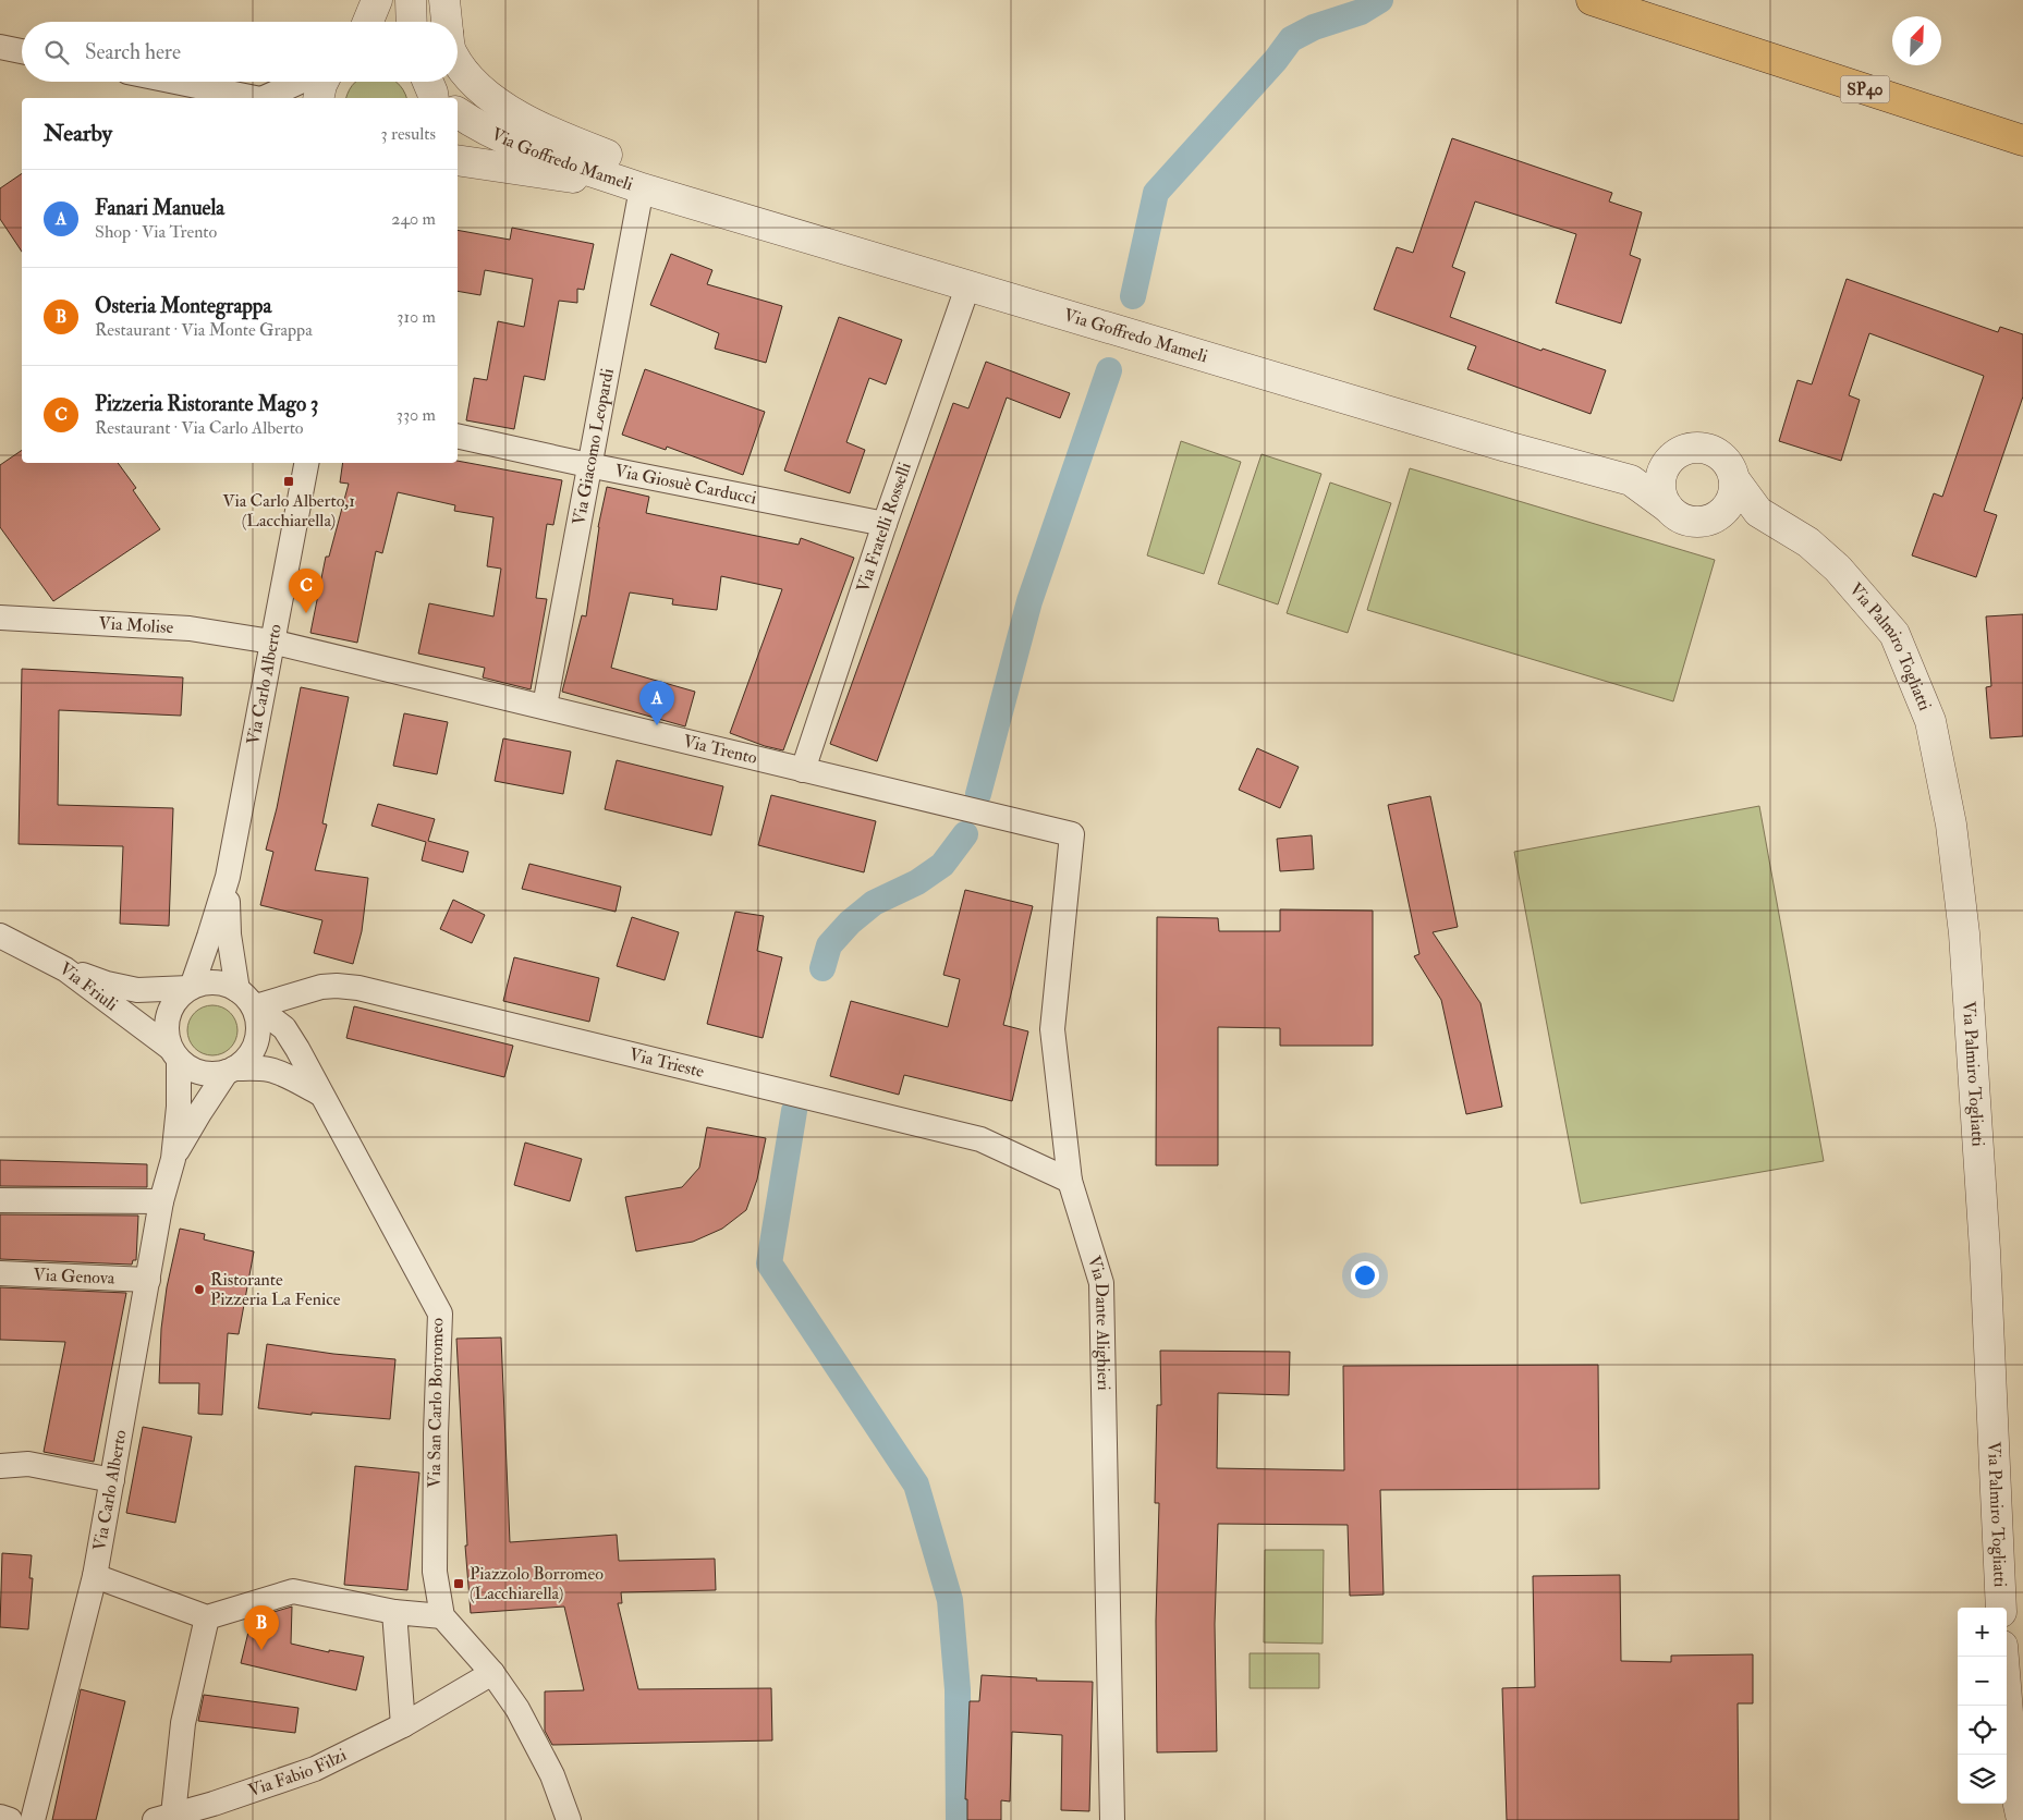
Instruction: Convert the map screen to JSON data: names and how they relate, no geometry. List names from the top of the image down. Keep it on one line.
{"streets":{"main road":["SP40"],"street":["Via Goffredo Mameli","Via Giacomo Leopardi","Via Giosuè Carducci","Via Fratelli Rosselli","Via Molise","Via Palmiro Togliatti","Via Carlo Alberto","Via Trento","Via Friuli","Via Trieste","Via Genova","Via Dante Alighieri","Via San Carlo Borromeo","Via Fabio Filzi"]},"crossings":[["Via Goffredo Mameli","Via Giacomo Leopardi"],["Via Goffredo Mameli","Via Fratelli Rosselli"],["Via Goffredo Mameli","Via Palmiro Togliatti"],["Via Giacomo Leopardi","Via Giosuè Carducci"],["Via Giacomo Leopardi","Via Trento"],["Via Giosuè Carducci","Via Fratelli Rosselli"],["Via Fratelli Rosselli","Via Trento"],["Via Molise","Via Carlo Alberto"],["Via Molise","Via Trento"],["Via Carlo Alberto","Via Trento"],["Via Carlo Alberto","Via Friuli"],["Via Carlo Alberto","Via Trieste"],["Via Carlo Alberto","Via Genova"],["Via Carlo Alberto","Via San Carlo Borromeo"],["Via Trento","Via Dante Alighieri"],["Via Friuli","Via Trieste"],["Via Friuli","Via San Carlo Borromeo"],["Via Trieste","Via Dante Alighieri"],["Via Trieste","Via San Carlo Borromeo"]],"places":{"transit":["Via Carlo Alberto,1 (Lacchiarella)","Piazzolo Borromeo (Lacchiarella)"],"other":["Ristorante Pizzeria La Fenice"]},"north":"top right","page":{"search":"Search here","heading":["Nearby","3 results"],"list":[{"mark":"A","name":"Fanari Manuela","note":"Shop · Via Trento","value":"240 m"},{"mark":"B","name":"Osteria Montegrappa","note":"Restaurant · Via Monte Grappa","value":"310 m"},{"mark":"C","name":"Pizzeria Ristorante Mago 3","note":"Restaurant · Via Carlo Alberto","value":"330 m"}],"pins":["C","A","B"],"map_buttons":["+","−"]}}
